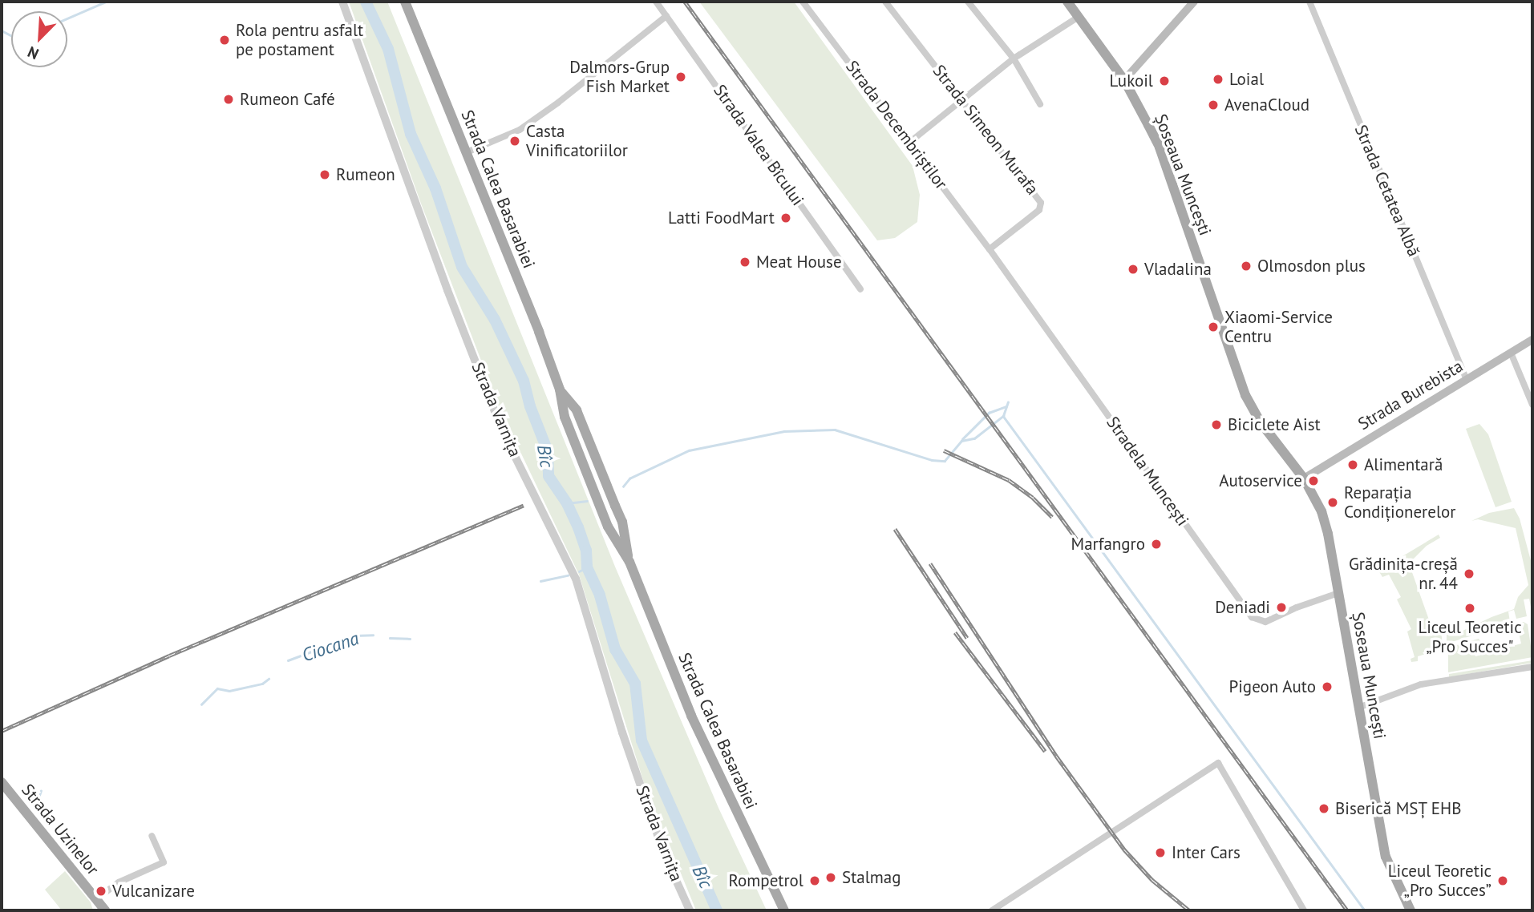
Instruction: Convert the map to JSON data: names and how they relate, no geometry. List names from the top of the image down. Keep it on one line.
{"streets":{"main road":["Șoseaua Muncești","Strada Calea Basarabiei","Strada Burebista","Strada Uzinelor"],"street":["Strada Decembriștilor","Strada Simeon Murafa","Strada Valea Bîcului","Strada Cetatea Albă","Strada Varnița","Stradela Muncești"]},"crossings":[["Strada Decembriștilor","Strada Simeon Murafa"],["Strada Decembriștilor","Stradela Muncești"],["Strada Simeon Murafa","Stradela Muncești"],["Șoseaua Muncești","Strada Burebista"],["Șoseaua Muncești","Stradela Muncești"],["Strada Cetatea Albă","Strada Burebista"]],"water":["Bîc","Ciocana"],"places":["Rola pentru asfalt pe postament","Dalmors-Grup Fish Market","Loial","Lukoil","Rumeon Café","AvenaCloud","Casta Vinificatoriilor","Rumeon","Latti FoodMart","Meat House","Olmosdon plus","Vladalina","Xiaomi-Service Centru","Biciclete Aist","Alimentară","Autoservice","Reparația Condiționerelor","Marfangro","Grădinița-creșă nr. 44","Deniadi","Liceul Teoretic „Pro Succes\"","Pigeon Auto","Biserică MSȚ EHB","Inter Cars","Stalmag","Rompetrol","Liceul Teoretic „Pro Succes”","Vulcanizare"],"north":"bottom left"}
